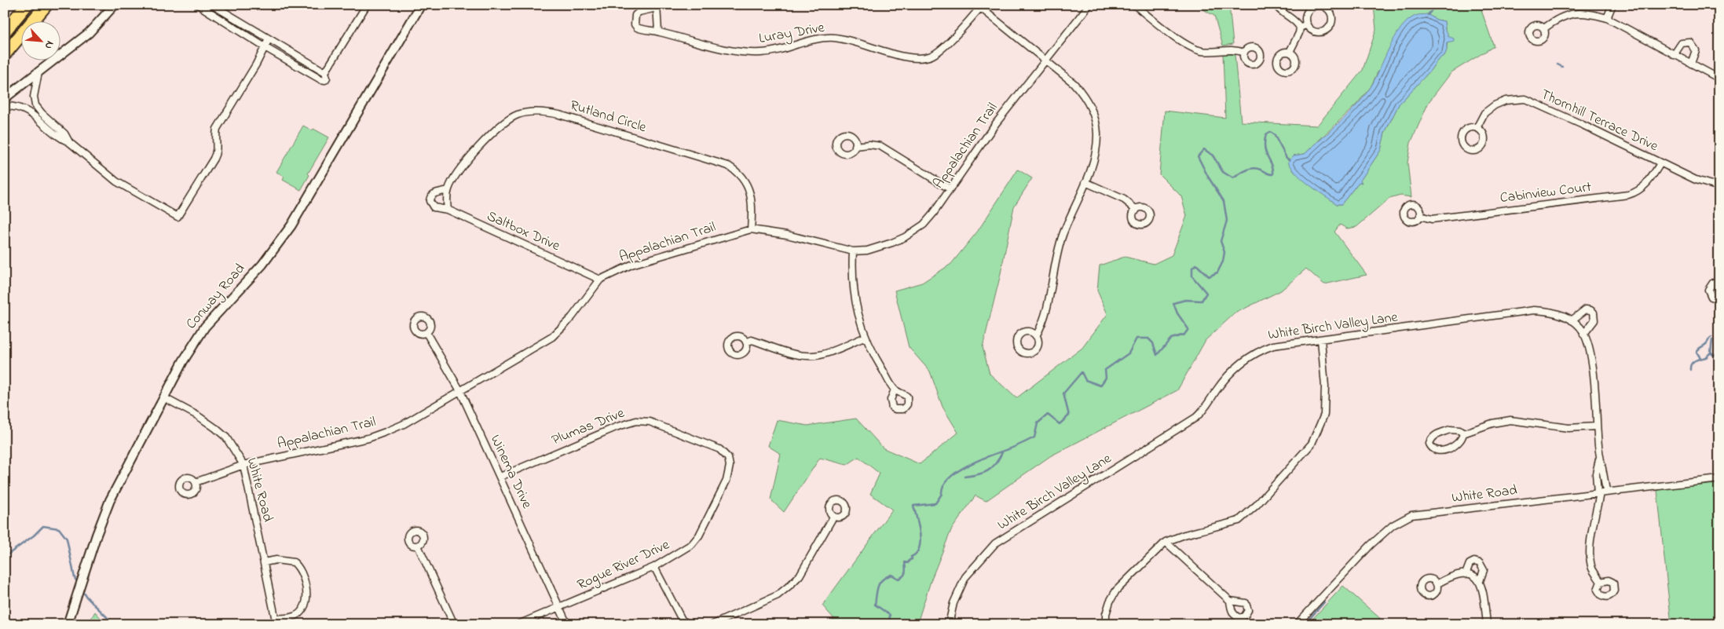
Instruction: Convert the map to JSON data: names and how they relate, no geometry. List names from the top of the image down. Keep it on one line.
{"streets":{"street":["Luray Drive","Rutland Circle","Thornhill Terrace Drive","Appalachian Trail","Cabinview Court","Saltbox Drive","Conway Road","White Birch Valley Lane","Plumas Drive","Winema Drive","White Road","Rogue River Drive"]},"crossings":[["Rutland Circle","Appalachian Trail"],["Rutland Circle","Saltbox Drive"],["Thornhill Terrace Drive","Cabinview Court"],["Appalachian Trail","Saltbox Drive"],["Appalachian Trail","Winema Drive"],["Appalachian Trail","White Road"],["Conway Road","White Road"],["White Birch Valley Lane","White Road"],["Plumas Drive","Winema Drive"],["Plumas Drive","Rogue River Drive"],["Winema Drive","Rogue River Drive"]],"north":"bottom right"}
